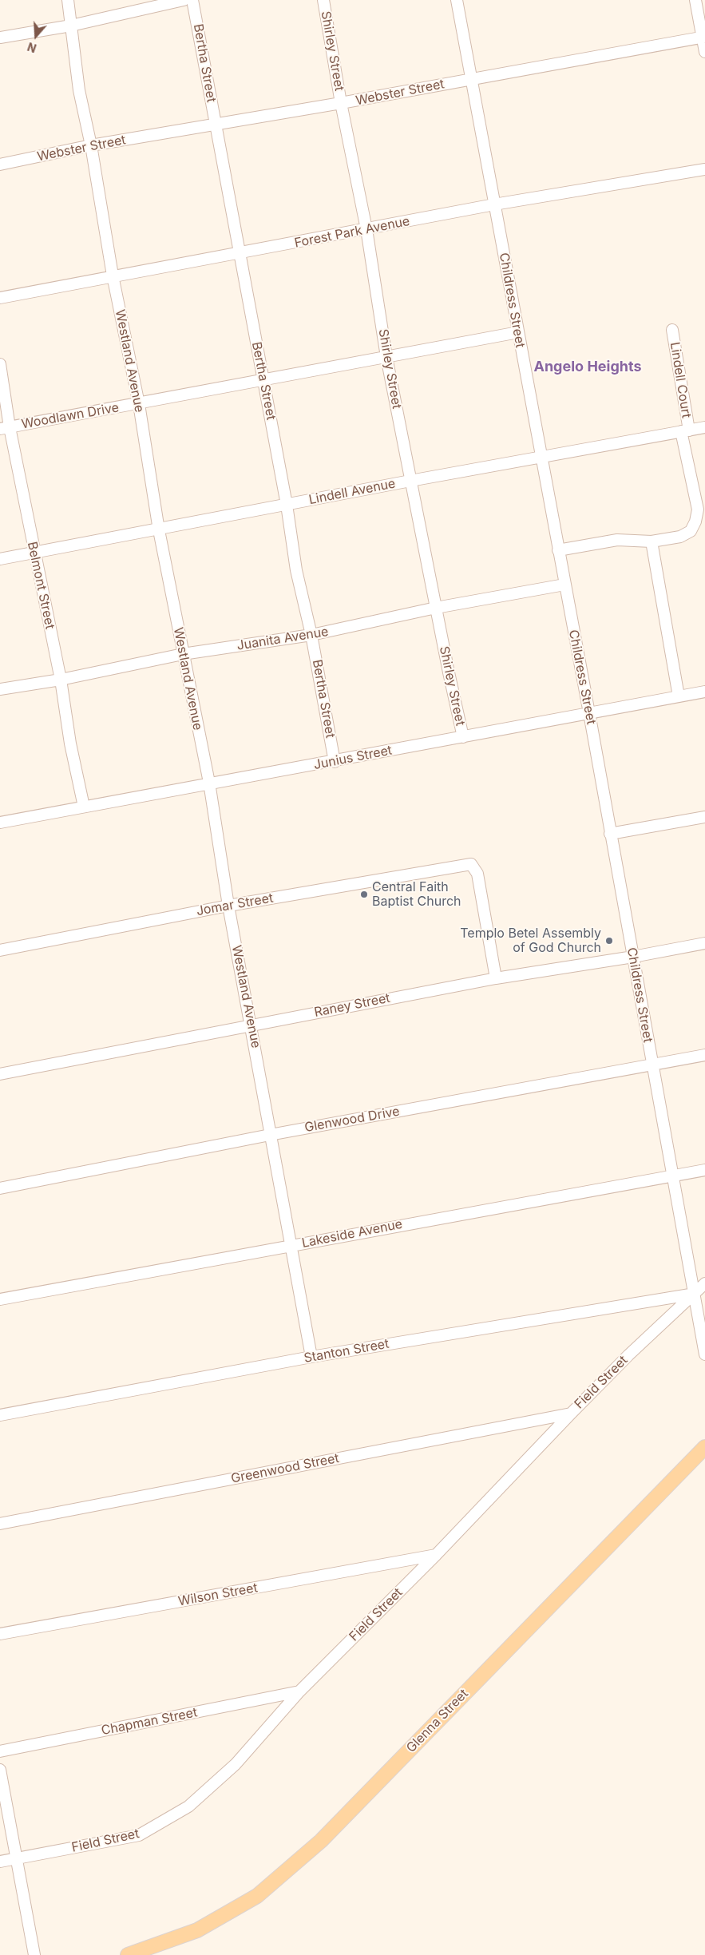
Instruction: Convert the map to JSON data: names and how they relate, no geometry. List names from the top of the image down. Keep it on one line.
{"streets":{"main road":["Glenna Street"],"street":["Shirley Street","Bertha Street","Webster Street","Forest Park Avenue","Childress Street","Westland Avenue","Lindell Court","Woodlawn Drive","Lindell Avenue","Belmont Street","Juanita Avenue","Junius Street","Jomar Street","Raney Street","Glenwood Drive","Lakeside Avenue","Stanton Street","Field Street","Greenwood Street","Wilson Street","Chapman Street"]},"crossings":[["Shirley Street","Webster Street"],["Shirley Street","Forest Park Avenue"],["Shirley Street","Woodlawn Drive"],["Shirley Street","Lindell Avenue"],["Shirley Street","Juanita Avenue"],["Shirley Street","Junius Street"],["Bertha Street","Webster Street"],["Bertha Street","Forest Park Avenue"],["Bertha Street","Woodlawn Drive"],["Bertha Street","Lindell Avenue"],["Bertha Street","Juanita Avenue"],["Bertha Street","Junius Street"],["Webster Street","Childress Street"],["Webster Street","Westland Avenue"],["Forest Park Avenue","Childress Street"],["Forest Park Avenue","Westland Avenue"],["Childress Street","Lindell Court"],["Childress Street","Woodlawn Drive"],["Childress Street","Lindell Avenue"],["Childress Street","Juanita Avenue"],["Childress Street","Junius Street"],["Childress Street","Raney Street"],["Childress Street","Glenwood Drive"],["Childress Street","Lakeside Avenue"],["Childress Street","Stanton Street"],["Childress Street","Field Street"],["Westland Avenue","Woodlawn Drive"],["Westland Avenue","Lindell Avenue"],["Westland Avenue","Juanita Avenue"],["Westland Avenue","Junius Street"],["Westland Avenue","Jomar Street"],["Westland Avenue","Raney Street"],["Westland Avenue","Glenwood Drive"],["Westland Avenue","Lakeside Avenue"],["Westland Avenue","Stanton Street"],["Lindell Court","Lindell Avenue"],["Woodlawn Drive","Belmont Street"],["Lindell Avenue","Belmont Street"],["Belmont Street","Juanita Avenue"],["Belmont Street","Junius Street"],["Jomar Street","Raney Street"],["Stanton Street","Field Street"],["Field Street","Greenwood Street"],["Field Street","Wilson Street"],["Field Street","Chapman Street"]],"districts":["Angelo Heights"],"places":["Central Faith Baptist Church","Templo Betel Assembly of God Church"],"north":"bottom"}
